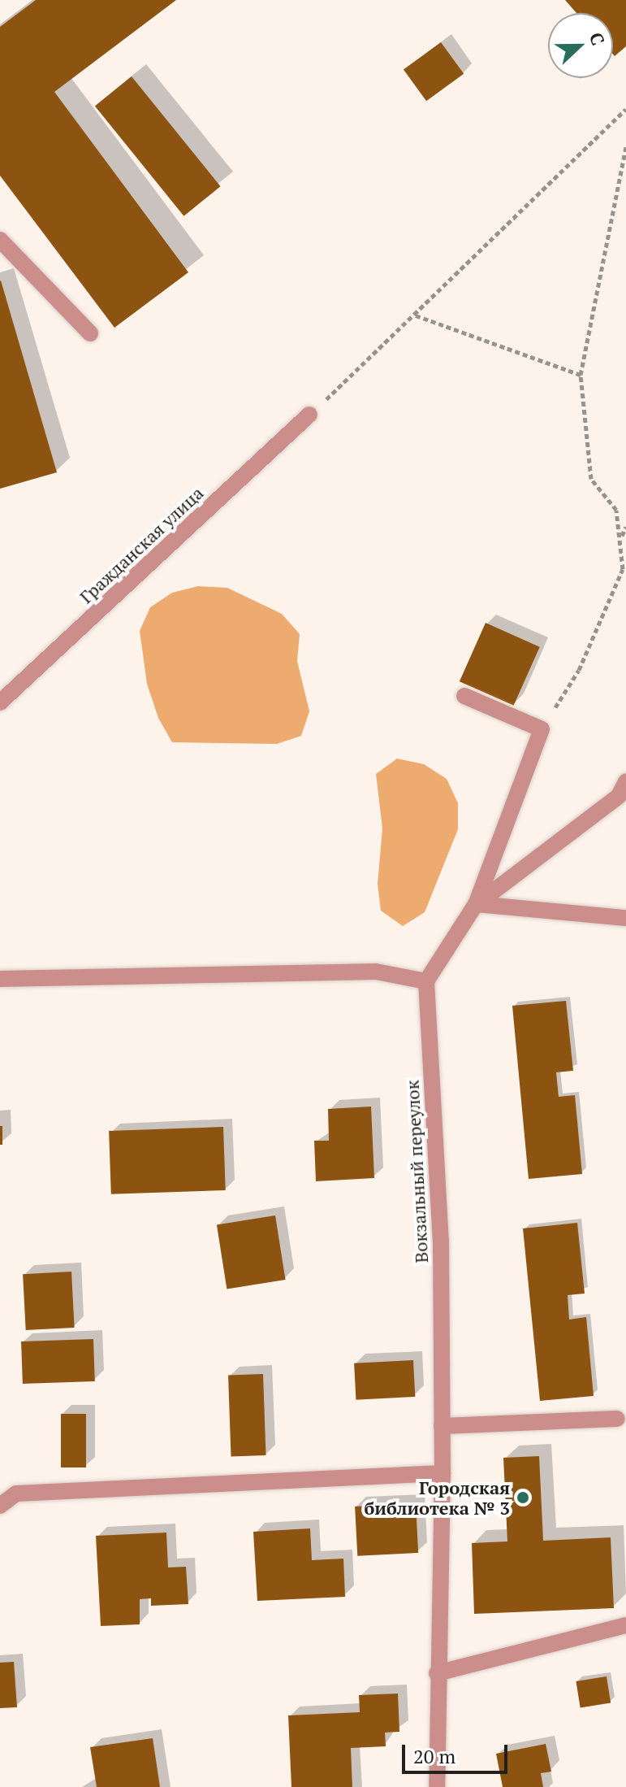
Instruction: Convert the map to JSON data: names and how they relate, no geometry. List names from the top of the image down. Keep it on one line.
{"streets":{"street":["Гражданская улица","Вокзальный переулок"]},"places":["Городская библиотека № 3"],"scale_bar":"20 m","north":"right"}
